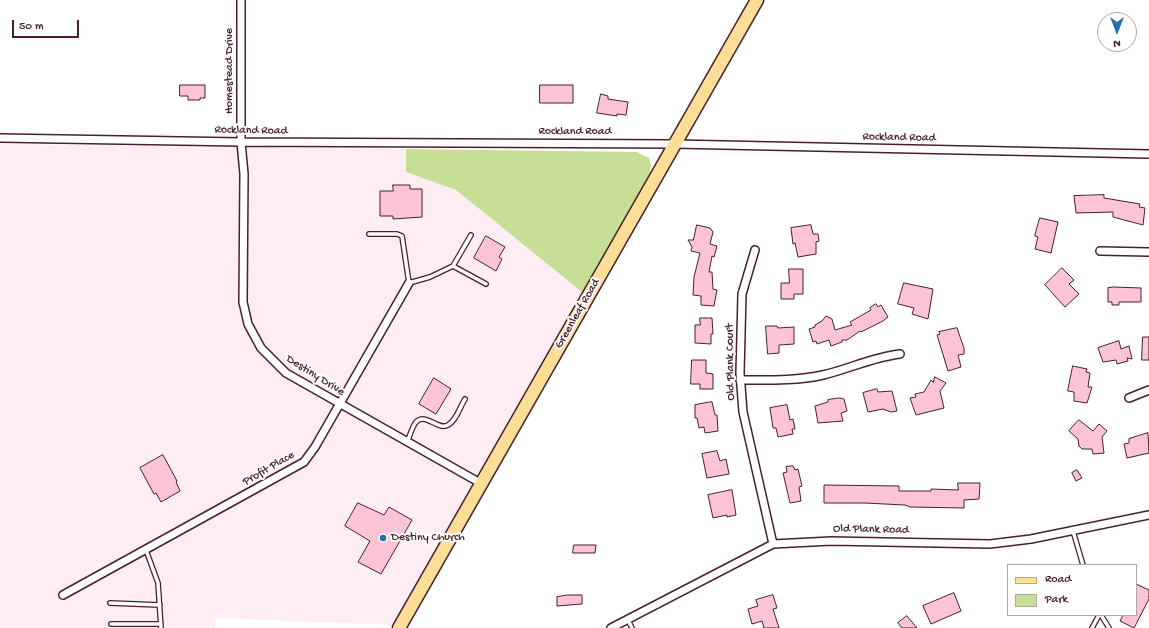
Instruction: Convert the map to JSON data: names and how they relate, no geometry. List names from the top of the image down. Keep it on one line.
{"streets":{"main road":["Greenleaf Road"],"street":["Homestead Drive","Rockland Road","Old Plank Court","Destiny Drive","Profit Place","Old Plank Road"]},"crossings":[["Homestead Drive","Rockland Road"],["Homestead Drive","Destiny Drive"],["Rockland Road","Greenleaf Road"],["Rockland Road","Destiny Drive"],["Greenleaf Road","Destiny Drive"],["Old Plank Court","Old Plank Road"],["Destiny Drive","Profit Place"]],"places":["Destiny Church"],"legend":["Road","Park"],"scale_bar":"50 m","north":"bottom"}
